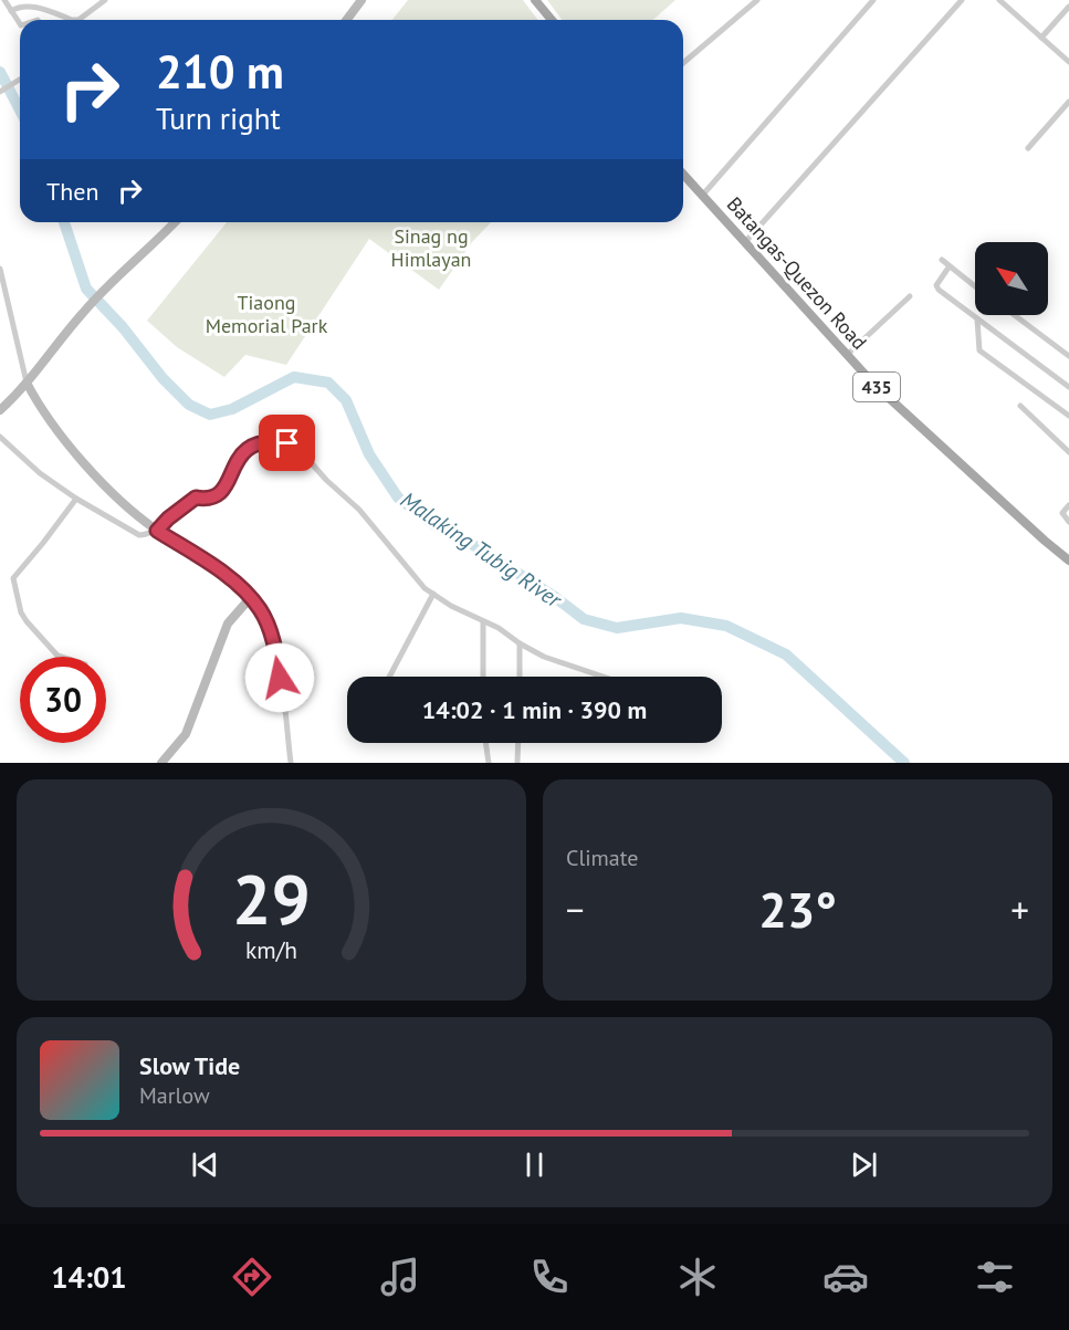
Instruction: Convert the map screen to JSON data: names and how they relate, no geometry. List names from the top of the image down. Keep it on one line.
{"streets":{"main road":["Batangas-Quezon Road","435"]},"water":["Malaking Tubig River"],"parks":["Sinag ng Himlayan","Tiaong Memorial Park"],"north":"top left","page":{"turn":["210 m","Turn right"],"then":"Then","limit":"30","trip":"14:02 · 1 min · 390 m","tile":"Climate","heat":["−","23°","+"],"song":["Slow Tide","Marlow"],"tabs":"14:01","gauge":["29","km/h"]}}
